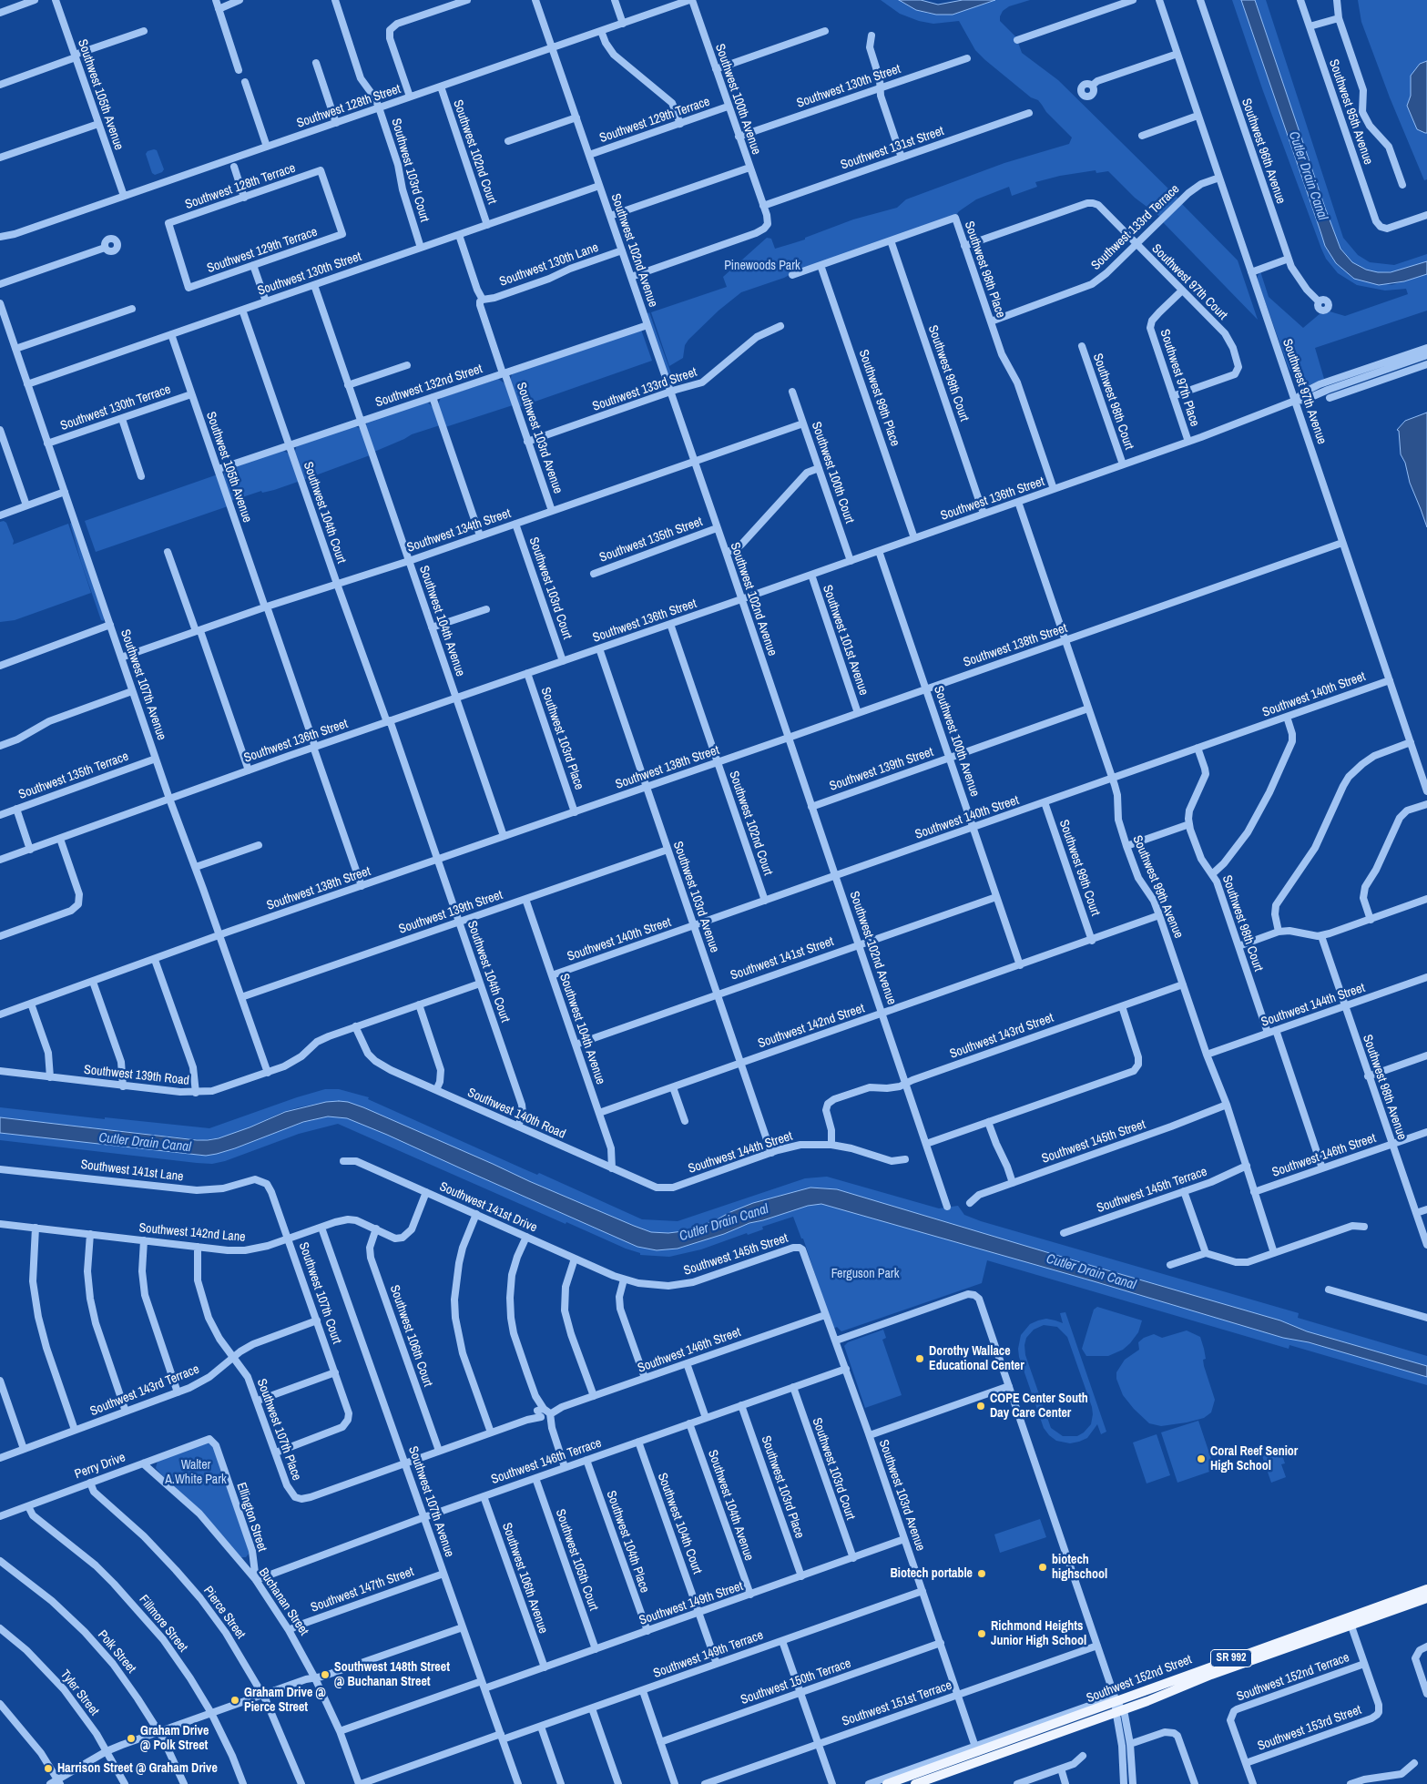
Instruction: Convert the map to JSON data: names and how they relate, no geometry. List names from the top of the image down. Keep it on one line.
{"streets":{"main road":["SR 992","Southwest 152nd Street"],"street":["Southwest 130th Street","Southwest 105th Avenue","Southwest 100th Avenue","Southwest 128th Street","Southwest 95th Avenue","Southwest 129th Terrace","Southwest 131st Street","Southwest 96th Avenue","Southwest 102nd Court","Southwest 103rd Court","Southwest 128th Terrace","Southwest 133rd Terrace","Southwest 102nd Avenue","Southwest 130th Lane","Southwest 98th Place","Southwest 97th Court","Southwest 99th Court","Southwest 97th Place","Southwest 132nd Street","Southwest 133rd Street","Southwest 97th Avenue","Southwest 99th Place","Southwest 98th Court","Southwest 130th Terrace","Southwest 103rd Avenue","Southwest 100th Court","Southwest 136th Street","Southwest 104th Court","Southwest 134th Street","Southwest 135th Street","Southwest 104th Avenue","Southwest 101st Avenue","Southwest 138th Street","Southwest 107th Avenue","Southwest 140th Street","Southwest 103rd Place","Southwest 139th Street","Southwest 135th Terrace","Southwest 99th Avenue","Southwest 141st Street","Southwest 144th Street","Southwest 142nd Street","Southwest 143rd Street","Southwest 139th Road","Southwest 98th Avenue","Southwest 140th Road","Southwest 145th Street","Southwest 146th Street","Southwest 141st Lane","Southwest 145th Terrace","Southwest 141st Drive","Southwest 142nd Lane","Southwest 107th Court","Southwest 106th Court","Southwest 143rd Terrace","Southwest 107th Place","Southwest 146th Terrace","Perry Drive","Ellington Street","Southwest 104th Place","Southwest 105th Court","Southwest 106th Avenue","Southwest 147th Street","Buchanan Street","Southwest 149th Street","Pierce Street","Fillmore Street","Polk Street","Southwest 149th Terrace","Southwest 152nd Terrace","Southwest 150th Terrace","Tyler Street","Southwest 151st Terrace","Southwest 153rd Street"]},"crossings":[["Southwest 130th Street","Southwest 105th Avenue"],["Southwest 130th Street","Southwest 100th Avenue"],["Southwest 130th Street","Southwest 102nd Court"],["Southwest 130th Street","Southwest 103rd Court"],["Southwest 130th Street","Southwest 102nd Avenue"],["Southwest 130th Street","Southwest 104th Court"],["Southwest 130th Street","Southwest 104th Avenue"],["Southwest 130th Street","Southwest 107th Avenue"],["Southwest 105th Avenue","Southwest 128th Street"],["Southwest 105th Avenue","Southwest 132nd Street"],["Southwest 105th Avenue","Southwest 130th Terrace"],["Southwest 105th Avenue","Southwest 136th Street"],["Southwest 105th Avenue","Southwest 134th Street"],["Southwest 105th Avenue","Southwest 138th Street"],["Southwest 100th Avenue","Southwest 128th Street"],["Southwest 100th Avenue","Southwest 129th Terrace"],["Southwest 100th Avenue","Southwest 131st Street"],["Southwest 100th Avenue","Southwest 102nd Avenue"],["Southwest 100th Avenue","Southwest 136th Street"],["Southwest 100th Avenue","Southwest 138th Street"],["Southwest 100th Avenue","Southwest 140th Street"],["Southwest 100th Avenue","Southwest 139th Street"],["Southwest 100th Avenue","Southwest 141st Street"],["Southwest 100th Avenue","Southwest 142nd Street"],["Southwest 128th Street","Southwest 102nd Court"],["Southwest 128th Street","Southwest 103rd Court"],["Southwest 128th Street","Southwest 102nd Avenue"],["Southwest 129th Terrace","Southwest 128th Terrace"],["Southwest 129th Terrace","Southwest 102nd Avenue"],["Southwest 102nd Court","Southwest 136th Street"],["Southwest 102nd Court","Southwest 138th Street"],["Southwest 102nd Court","Southwest 140th Street"],["Southwest 103rd Court","Southwest 136th Street"],["Southwest 103rd Court","Southwest 134th Street"],["Southwest 103rd Court","Southwest 146th Terrace"],["Southwest 103rd Court","Southwest 149th Street"],["Southwest 133rd Terrace","Southwest 98th Place"],["Southwest 133rd Terrace","Southwest 97th Court"],["Southwest 133rd Terrace","Southwest 97th Avenue"],["Southwest 102nd Avenue","Southwest 130th Lane"],["Southwest 102nd Avenue","Southwest 132nd Street"],["Southwest 102nd Avenue","Southwest 133rd Street"],["Southwest 102nd Avenue","Southwest 136th Street"],["Southwest 102nd Avenue","Southwest 134th Street"],["Southwest 102nd Avenue","Southwest 135th Street"],["Southwest 102nd Avenue","Southwest 138th Street"],["Southwest 102nd Avenue","Southwest 140th Street"],["Southwest 102nd Avenue","Southwest 139th Street"],["Southwest 102nd Avenue","Southwest 141st Street"],["Southwest 102nd Avenue","Southwest 142nd Street"],["Southwest 102nd Avenue","Southwest 143rd Street"],["Southwest 130th Lane","Southwest 103rd Avenue"],["Southwest 98th Place","Southwest 97th Court"],["Southwest 98th Place","Southwest 99th Court"],["Southwest 98th Place","Southwest 99th Place"],["Southwest 98th Place","Southwest 136th Street"],["Southwest 97th Court","Southwest 97th Place"],["Southwest 99th Court","Southwest 136th Street"],["Southwest 99th Court","Southwest 140th Street"],["Southwest 99th Court","Southwest 142nd Street"],["Southwest 97th Place","Southwest 136th Street"],["Southwest 132nd Street","Southwest 103rd Avenue"],["Southwest 132nd Street","Southwest 104th Court"],["Southwest 132nd Street","Southwest 104th Avenue"],["Southwest 133rd Street","Southwest 103rd Avenue"],["Southwest 97th Avenue","Southwest 136th Street"],["Southwest 97th Avenue","Southwest 138th Street"],["Southwest 97th Avenue","Southwest 140th Street"],["Southwest 99th Place","Southwest 136th Street"],["Southwest 98th Court","Southwest 136th Street"],["Southwest 98th Court","Southwest 140th Street"],["Southwest 98th Court","Southwest 144th Street"],["Southwest 130th Terrace","Southwest 107th Avenue"],["Southwest 103rd Avenue","Southwest 136th Street"],["Southwest 103rd Avenue","Southwest 134th Street"],["Southwest 103rd Avenue","Southwest 138th Street"],["Southwest 103rd Avenue","Southwest 140th Street"],["Southwest 103rd Avenue","Southwest 139th Street"],["Southwest 103rd Avenue","Southwest 141st Street"],["Southwest 103rd Avenue","Southwest 144th Street"],["Southwest 103rd Avenue","Southwest 142nd Street"],["Southwest 103rd Avenue","Southwest 145th Street"],["Southwest 103rd Avenue","Southwest 146th Street"],["Southwest 103rd Avenue","Southwest 146th Terrace"],["Southwest 103rd Avenue","Southwest 149th Street"],["Southwest 103rd Avenue","Southwest 149th Terrace"],["Southwest 103rd Avenue","Southwest 152nd Street"],["Southwest 103rd Avenue","Southwest 150th Terrace"],["Southwest 103rd Avenue","Southwest 151st Terrace"],["Southwest 100th Court","Southwest 136th Street"],["Southwest 100th Court","Southwest 134th Street"],["Southwest 136th Street","Southwest 104th Court"],["Southwest 136th Street","Southwest 104th Avenue"],["Southwest 136th Street","Southwest 101st Avenue"],["Southwest 136th Street","Southwest 107th Avenue"],["Southwest 136th Street","Southwest 103rd Place"],["Southwest 136th Street","Southwest 99th Avenue"],["Southwest 104th Court","Southwest 134th Street"],["Southwest 104th Court","Southwest 138th Street"],["Southwest 104th Court","Southwest 139th Street"],["Southwest 104th Court","Southwest 140th Road"],["Southwest 104th Court","Southwest 146th Terrace"],["Southwest 104th Court","Southwest 149th Street"],["Southwest 104th Court","Southwest 149th Terrace"],["Southwest 134th Street","Southwest 104th Avenue"],["Southwest 134th Street","Southwest 107th Avenue"],["Southwest 104th Avenue","Southwest 138th Street"],["Southwest 104th Avenue","Southwest 140th Street"],["Southwest 104th Avenue","Southwest 139th Street"],["Southwest 104th Avenue","Southwest 141st Street"],["Southwest 104th Avenue","Southwest 144th Street"],["Southwest 104th Avenue","Southwest 142nd Street"],["Southwest 104th Avenue","Southwest 140th Road"],["Southwest 104th Avenue","Southwest 146th Terrace"],["Southwest 104th Avenue","Southwest 149th Street"],["Southwest 101st Avenue","Southwest 138th Street"],["Southwest 138th Street","Southwest 107th Avenue"],["Southwest 138th Street","Southwest 103rd Place"],["Southwest 138th Street","Southwest 99th Avenue"],["Southwest 107th Avenue","Southwest 139th Street"],["Southwest 107th Avenue","Southwest 135th Terrace"],["Southwest 107th Avenue","Southwest 139th Road"],["Southwest 107th Avenue","Southwest 146th Street"],["Southwest 107th Avenue","Southwest 142nd Lane"],["Southwest 107th Avenue","Southwest 146th Terrace"],["Southwest 107th Avenue","Southwest 147th Street"],["Southwest 107th Avenue","Southwest 149th Street"],["Southwest 107th Avenue","Southwest 149th Terrace"],["Southwest 140th Street","Southwest 99th Avenue"],["Southwest 103rd Place","Southwest 146th Terrace"],["Southwest 103rd Place","Southwest 149th Street"],["Southwest 139th Street","Southwest 99th Avenue"],["Southwest 99th Avenue","Southwest 144th Street"],["Southwest 99th Avenue","Southwest 142nd Street"],["Southwest 99th Avenue","Southwest 143rd Street"],["Southwest 99th Avenue","Southwest 145th Street"],["Southwest 99th Avenue","Southwest 146th Street"],["Southwest 99th Avenue","Southwest 145th Terrace"],["Southwest 144th Street","Southwest 143rd Street"],["Southwest 144th Street","Southwest 98th Avenue"],["Southwest 144th Street","Southwest 140th Road"],["Southwest 98th Avenue","Southwest 146th Street"],["Southwest 145th Street","Southwest 141st Drive"],["Southwest 146th Street","Southwest 106th Court"],["Southwest 146th Street","Southwest 107th Place"],["Southwest 141st Lane","Southwest 107th Court"],["Southwest 141st Drive","Southwest 142nd Lane"],["Southwest 142nd Lane","Southwest 107th Court"],["Southwest 142nd Lane","Southwest 106th Court"],["Southwest 142nd Lane","Southwest 107th Place"],["Southwest 107th Court","Southwest 143rd Terrace"],["Southwest 107th Court","Southwest 107th Place"],["Southwest 143rd Terrace","Southwest 107th Place"],["Southwest 146th Terrace","Ellington Street"],["Southwest 146th Terrace","Southwest 104th Place"],["Southwest 146th Terrace","Southwest 105th Court"],["Southwest 146th Terrace","Southwest 106th Avenue"],["Southwest 146th Terrace","Buchanan Street"],["Perry Drive","Ellington Street"],["Perry Drive","Buchanan Street"],["Perry Drive","Pierce Street"],["Perry Drive","Fillmore Street"],["Ellington Street","Buchanan Street"],["Southwest 104th Place","Southwest 149th Street"],["Southwest 105th Court","Southwest 149th Street"],["Southwest 106th Avenue","Southwest 149th Street"],["Southwest 147th Street","Buchanan Street"],["Buchanan Street","Southwest 149th Terrace"],["Southwest 152nd Terrace","Southwest 153rd Street"]],"water":["Cutler Drain Canal"],"parks":["Pinewoods Park","Ferguson Park","Walter A.White Park"],"places":["Dorothy Wallace Educational Center","COPE Center South Day Care Center","Coral Reef Senior High School","biotech highschool","Biotech portable","Richmond Heights Junior High School","Southwest 148th Street @ Buchanan Street","Graham Drive @ Pierce Street","Graham Drive @ Polk Street","Harrison Street @ Graham Drive"]}
